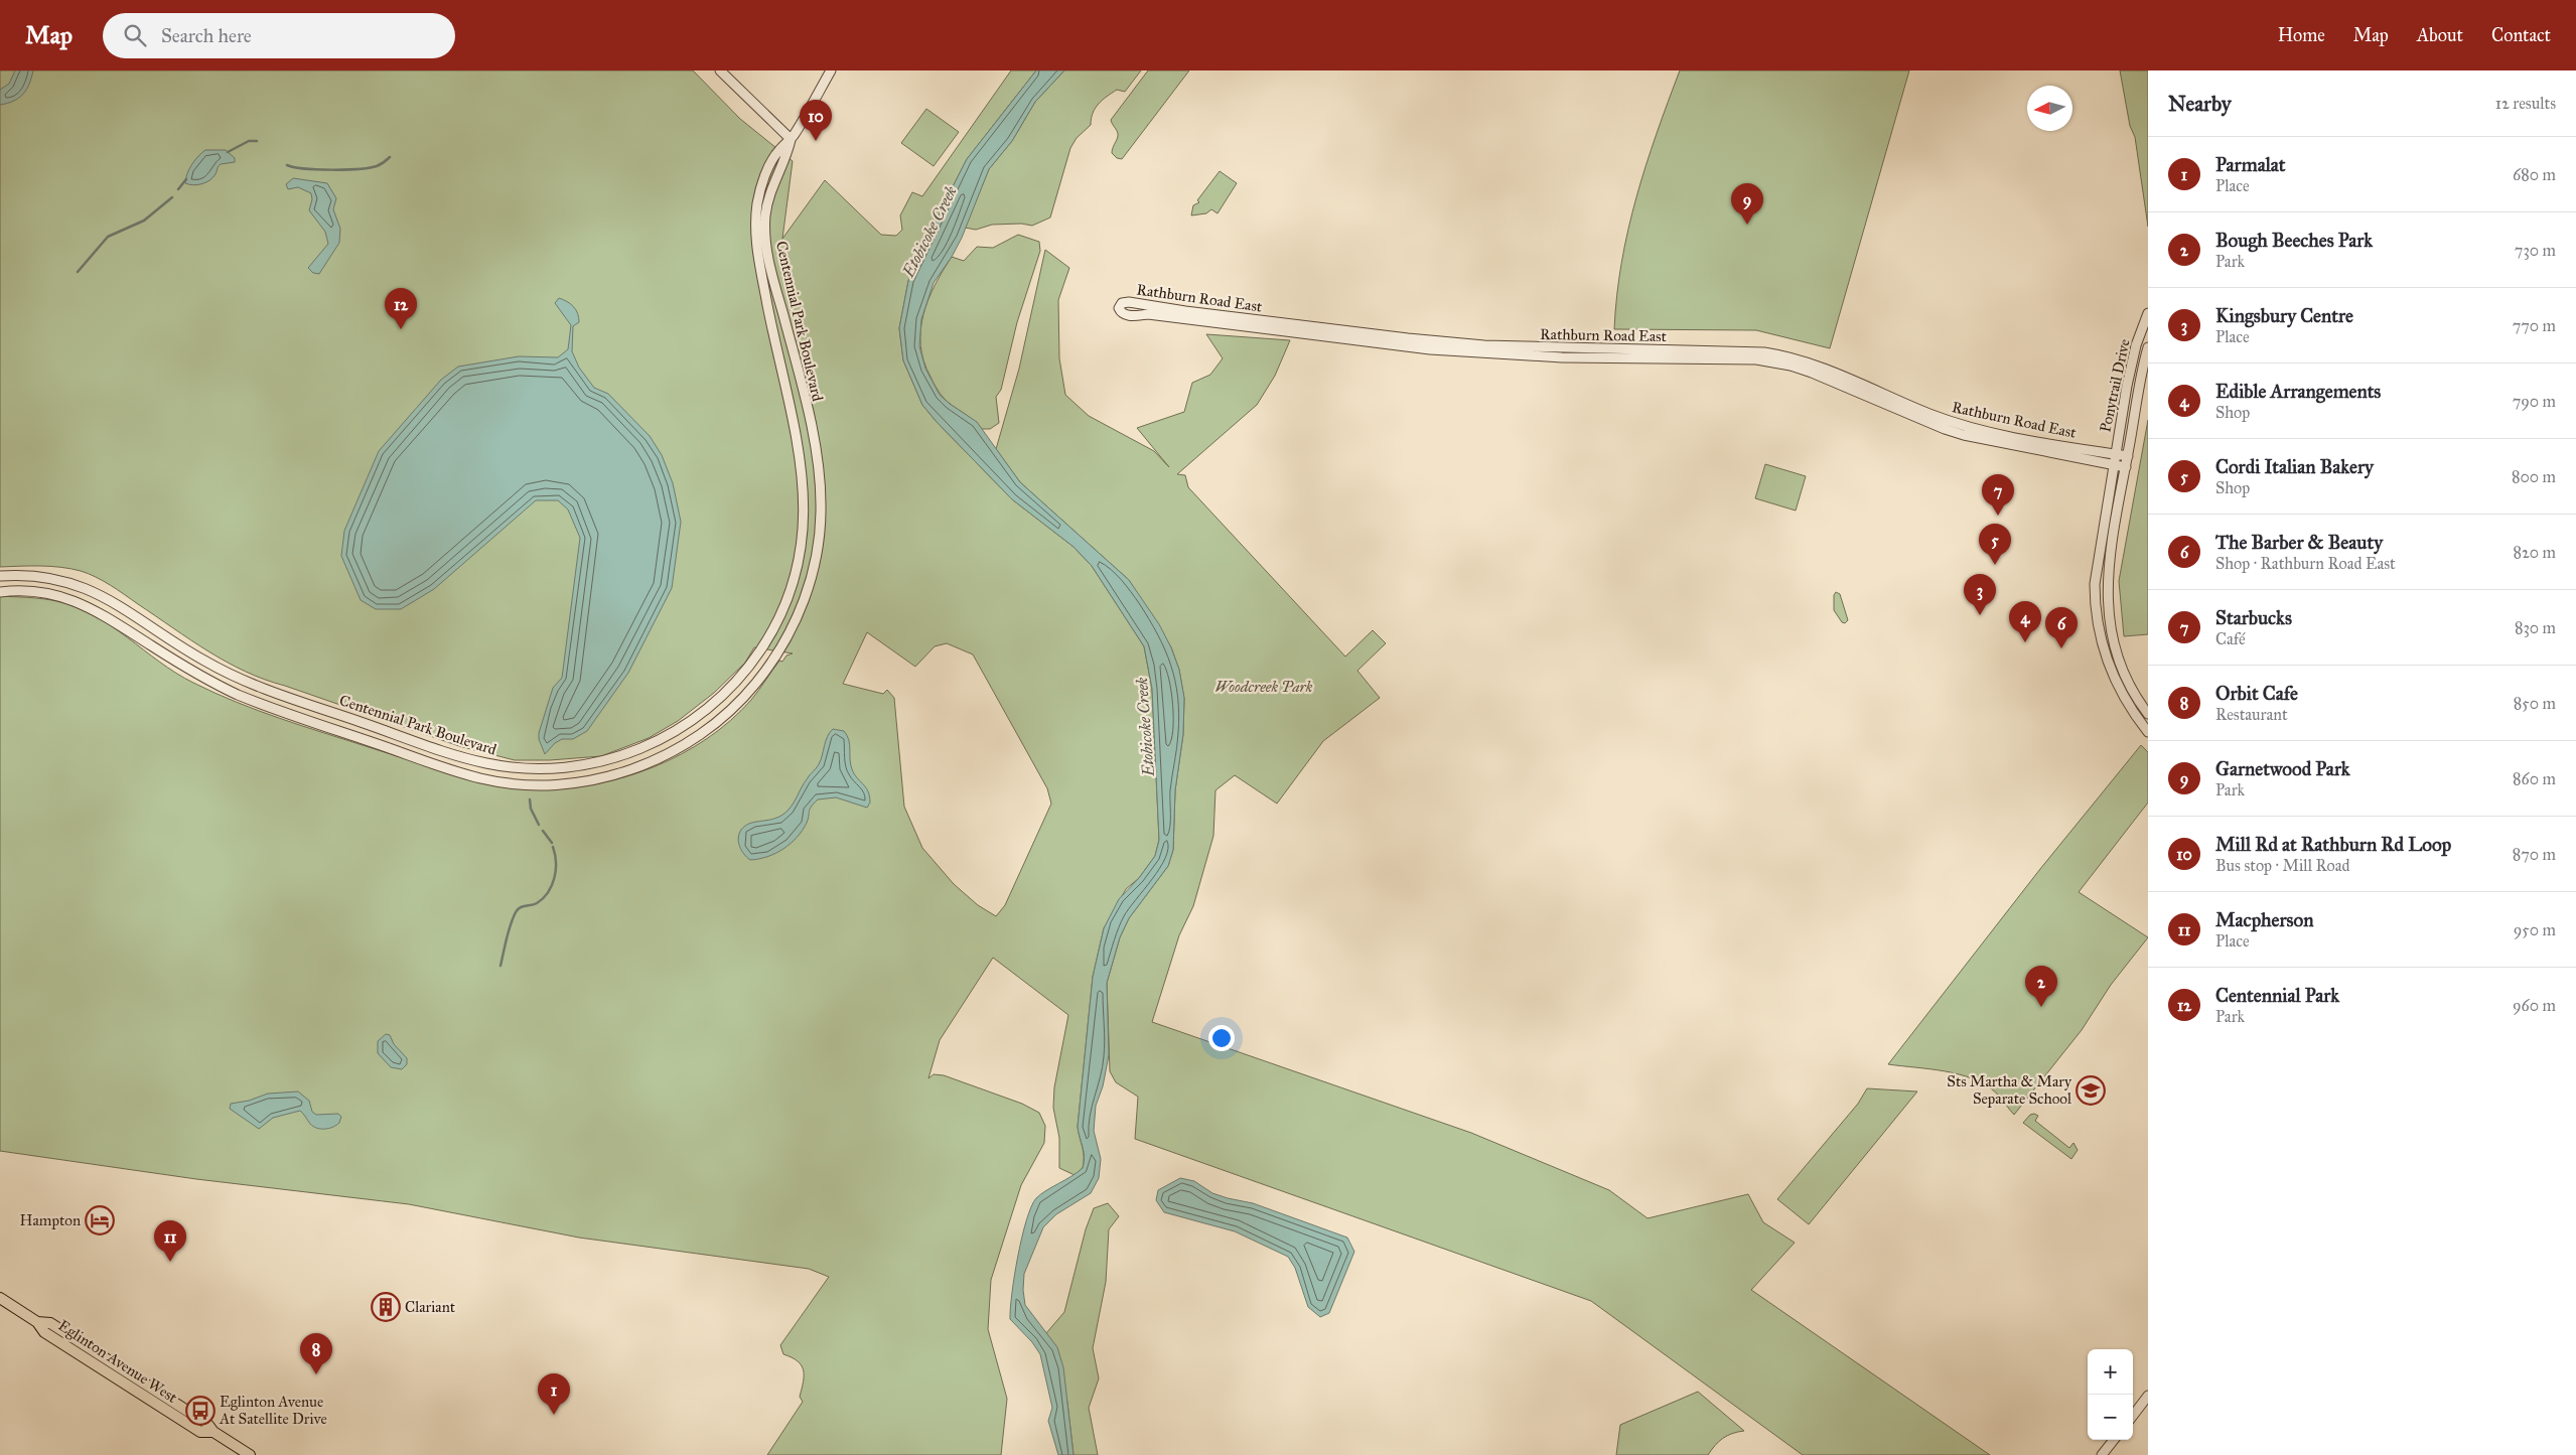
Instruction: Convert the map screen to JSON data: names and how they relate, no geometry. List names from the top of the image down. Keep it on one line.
{"streets":{"main road":["Eglinton Avenue West"],"street":["Rathburn Road East","Centennial Park Boulevard","Ponytrail Drive"]},"crossings":[["Rathburn Road East","Ponytrail Drive"]],"water":["Etobicoke Creek"],"parks":["Woodcreek Park"],"places":{"school or university":["Sts Martha & Mary Separate School"],"hotel":["Hampton"],"building":["Clariant"],"bus stop":["Eglinton Avenue At Satellite Drive"]},"north":"left","page":{"header":"Map","search":"Search here","nav":["Home","Map","About","Contact"],"heading":["Nearby","12 results"],"pins":["10","9","12","7","5","3","4","6","2","11","8","1"],"list":[{"mark":"1","name":"Parmalat","note":"Place","value":"680 m"},{"mark":"2","name":"Bough Beeches Park","note":"Park","value":"730 m"},{"mark":"3","name":"Kingsbury Centre","note":"Place","value":"770 m"},{"mark":"4","name":"Edible Arrangements","note":"Shop","value":"790 m"},{"mark":"5","name":"Cordi Italian Bakery","note":"Shop","value":"800 m"},{"mark":"6","name":"The Barber & Beauty","note":"Shop · Rathburn Road East","value":"820 m"},{"mark":"7","name":"Starbucks","note":"Café","value":"830 m"},{"mark":"8","name":"Orbit Cafe","note":"Restaurant","value":"850 m"},{"mark":"9","name":"Garnetwood Park","note":"Park","value":"860 m"},{"mark":"10","name":"Mill Rd at Rathburn Rd Loop","note":"Bus stop · Mill Road","value":"870 m"},{"mark":"11","name":"Macpherson","note":"Place","value":"950 m"},{"mark":"12","name":"Centennial Park","note":"Park","value":"960 m"}],"map_buttons":["+","−"]}}
